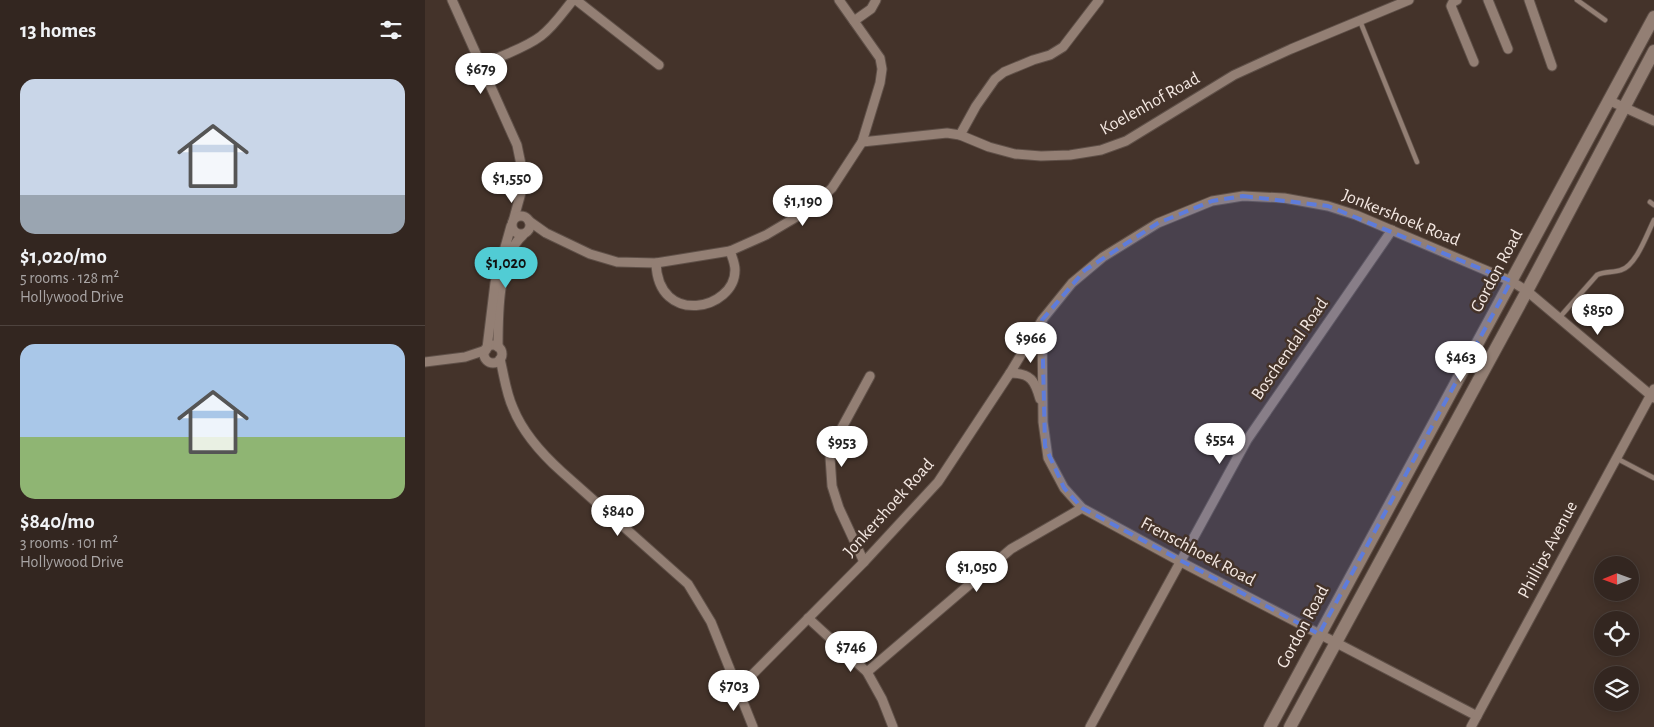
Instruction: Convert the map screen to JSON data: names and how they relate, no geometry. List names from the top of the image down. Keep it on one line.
{"streets":{"street":["Koelenhof Road","Jonkershoek Road","Gordon Road","Boschendal Road","Phillips Avenue","Frenschhoek Road"]},"crossings":[["Jonkershoek Road","Gordon Road"],["Jonkershoek Road","Boschendal Road"],["Jonkershoek Road","Phillips Avenue"],["Jonkershoek Road","Frenschhoek Road"],["Gordon Road","Frenschhoek Road"],["Boschendal Road","Frenschhoek Road"],["Phillips Avenue","Frenschhoek Road"]],"north":"left","page":{"heading":"13 homes","price":["$679","$1,550","$1,190","$1,020","$850","$966","$463","$554","$953","$840","$1,050","$746","$703"],"list":[{"name":"$1,020/mo","note":"5 rooms · 128 m² · Hollywood Drive"},{"name":"$840/mo","note":"3 rooms · 101 m² · Hollywood Drive"}]}}
